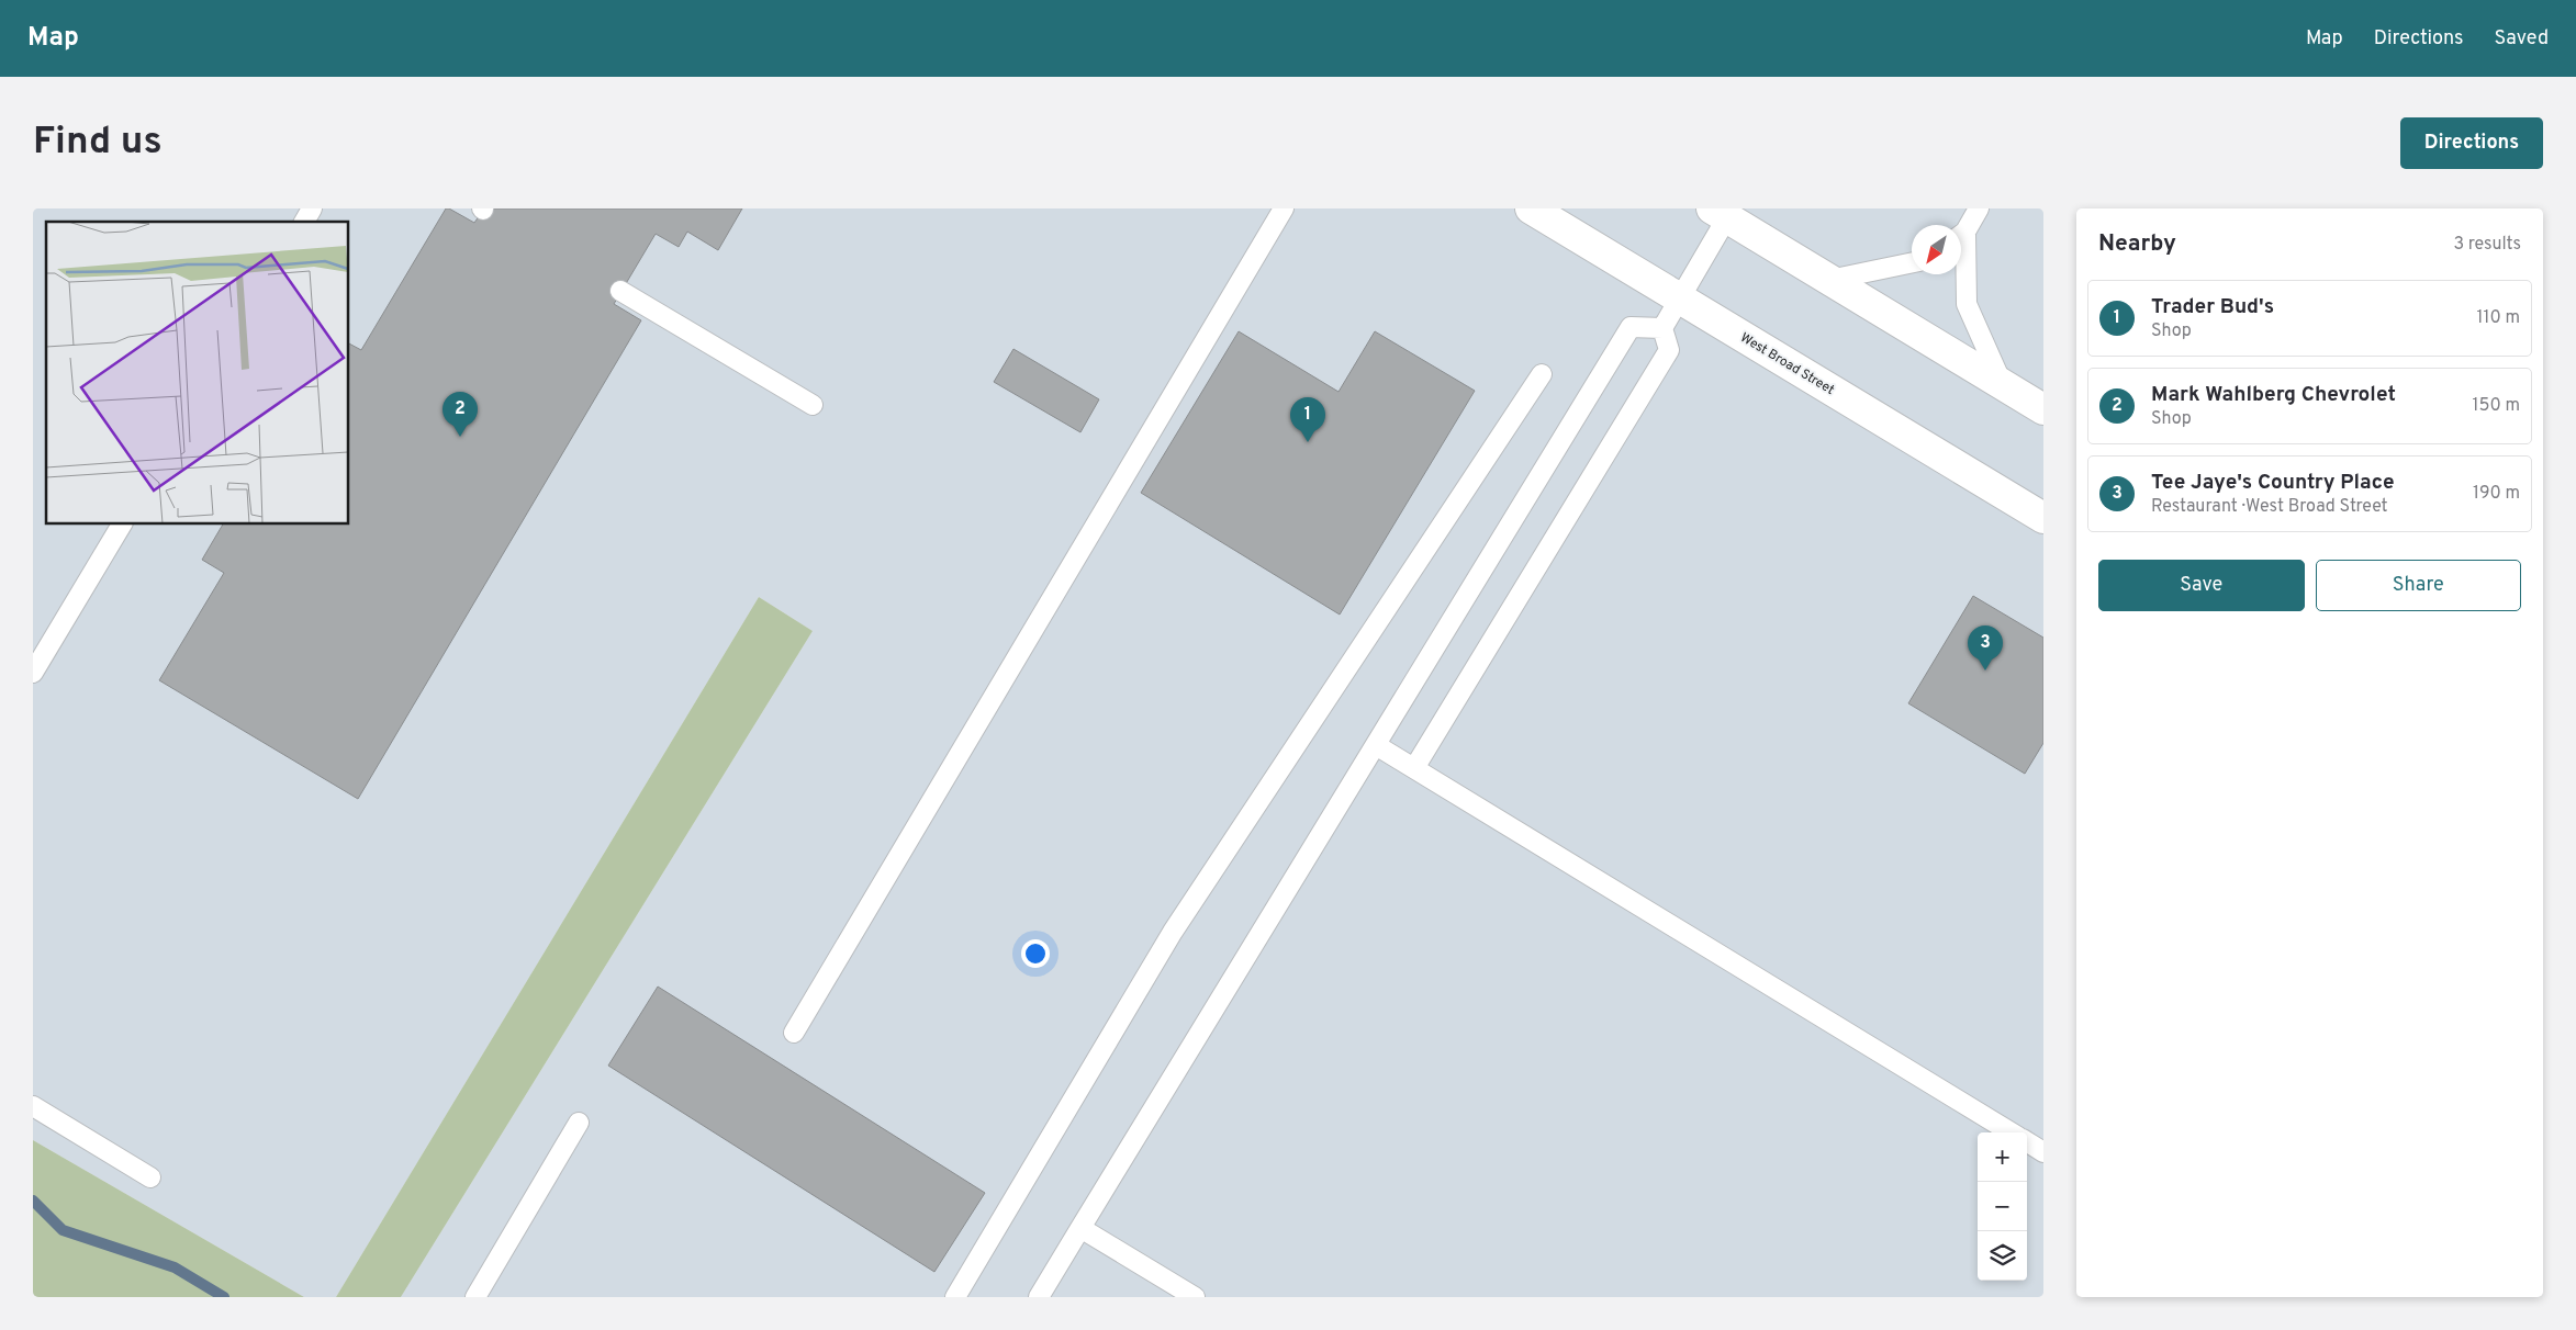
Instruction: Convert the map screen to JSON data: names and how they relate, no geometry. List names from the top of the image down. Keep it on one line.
{"streets":{"main road":["West Broad Street"]},"north":"bottom left","page":{"header":"Map","nav":["Map","Directions","Saved"],"buttons":["Directions",["Save","Share"]],"title":"Find us","heading":["Nearby","3 results"],"list":[{"mark":"1","name":"Trader Bud's","note":"Shop","value":"110 m"},{"mark":"2","name":"Mark Wahlberg Chevrolet","note":"Shop","value":"150 m"},{"mark":"3","name":"Tee Jaye's Country Place","note":"Restaurant · West Broad Street","value":"190 m"}],"pins":["2","1","3"],"map_buttons":["+","−"]}}
